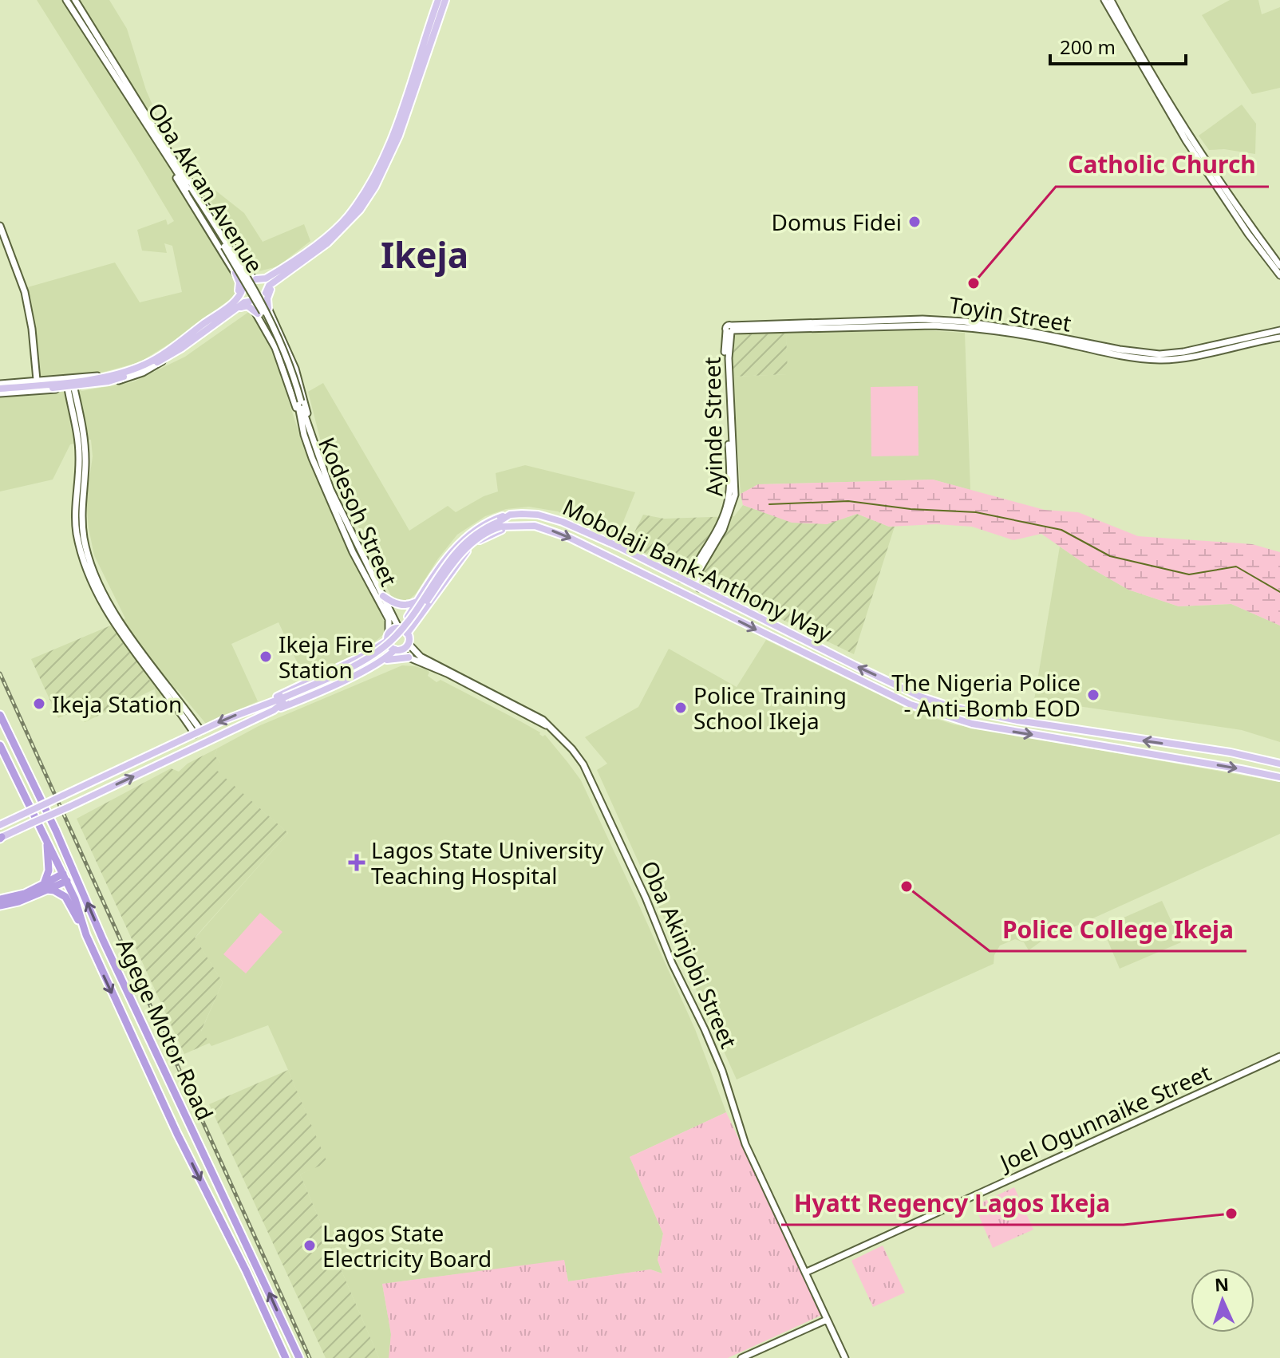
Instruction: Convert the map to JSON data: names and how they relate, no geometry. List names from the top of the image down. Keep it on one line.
{"streets":{"highway":["Agege Motor Road"],"main road":["Mobolaji Bank-Anthony Way"],"street":["Oba Akran Avenue","Toyin Street","Ayinde Street","Kodesoh Street","Oba Akinjobi Street","Joel Ogunnaike Street"]},"crossings":[["Oba Akran Avenue","Kodesoh Street"],["Toyin Street","Ayinde Street"],["Ayinde Street","Mobolaji Bank-Anthony Way"],["Kodesoh Street","Oba Akinjobi Street"],["Oba Akinjobi Street","Joel Ogunnaike Street"]],"districts":["Ikeja"],"places":{"other":["Domus Fidei","Catholic Church","Ikeja Fire Station","The Nigeria Police - Anti-Bomb EOD","Ikeja Station","Police Training School Ikeja","Police College Ikeja","Hyatt Regency Lagos Ikeja","Lagos State Electricity Board"],"health":["Lagos State University Teaching Hospital"]},"scale_bar":"200 m","north":"top"}
